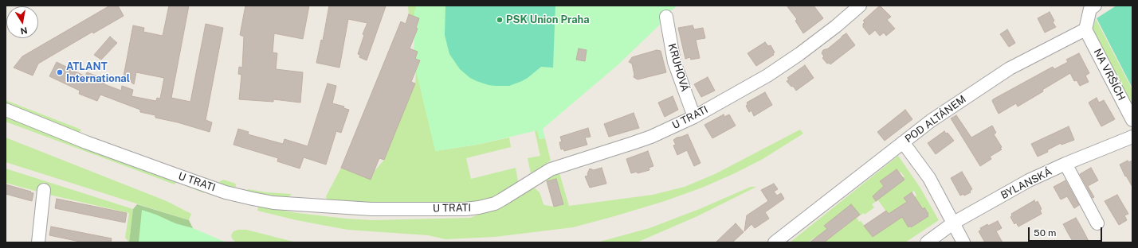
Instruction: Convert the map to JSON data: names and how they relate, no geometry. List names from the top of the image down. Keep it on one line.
{"streets":{"street":["KRUHOVÁ","NA VRŠÍCH","U TRATI","POD ALTÁNEM","BYLANSKÁ"]},"crossings":[["KRUHOVÁ","U TRATI"],["NA VRŠÍCH","POD ALTÁNEM"]],"places":["PSK Union Praha","ATLANT International"],"scale_bar":"50 m","north":"bottom"}
